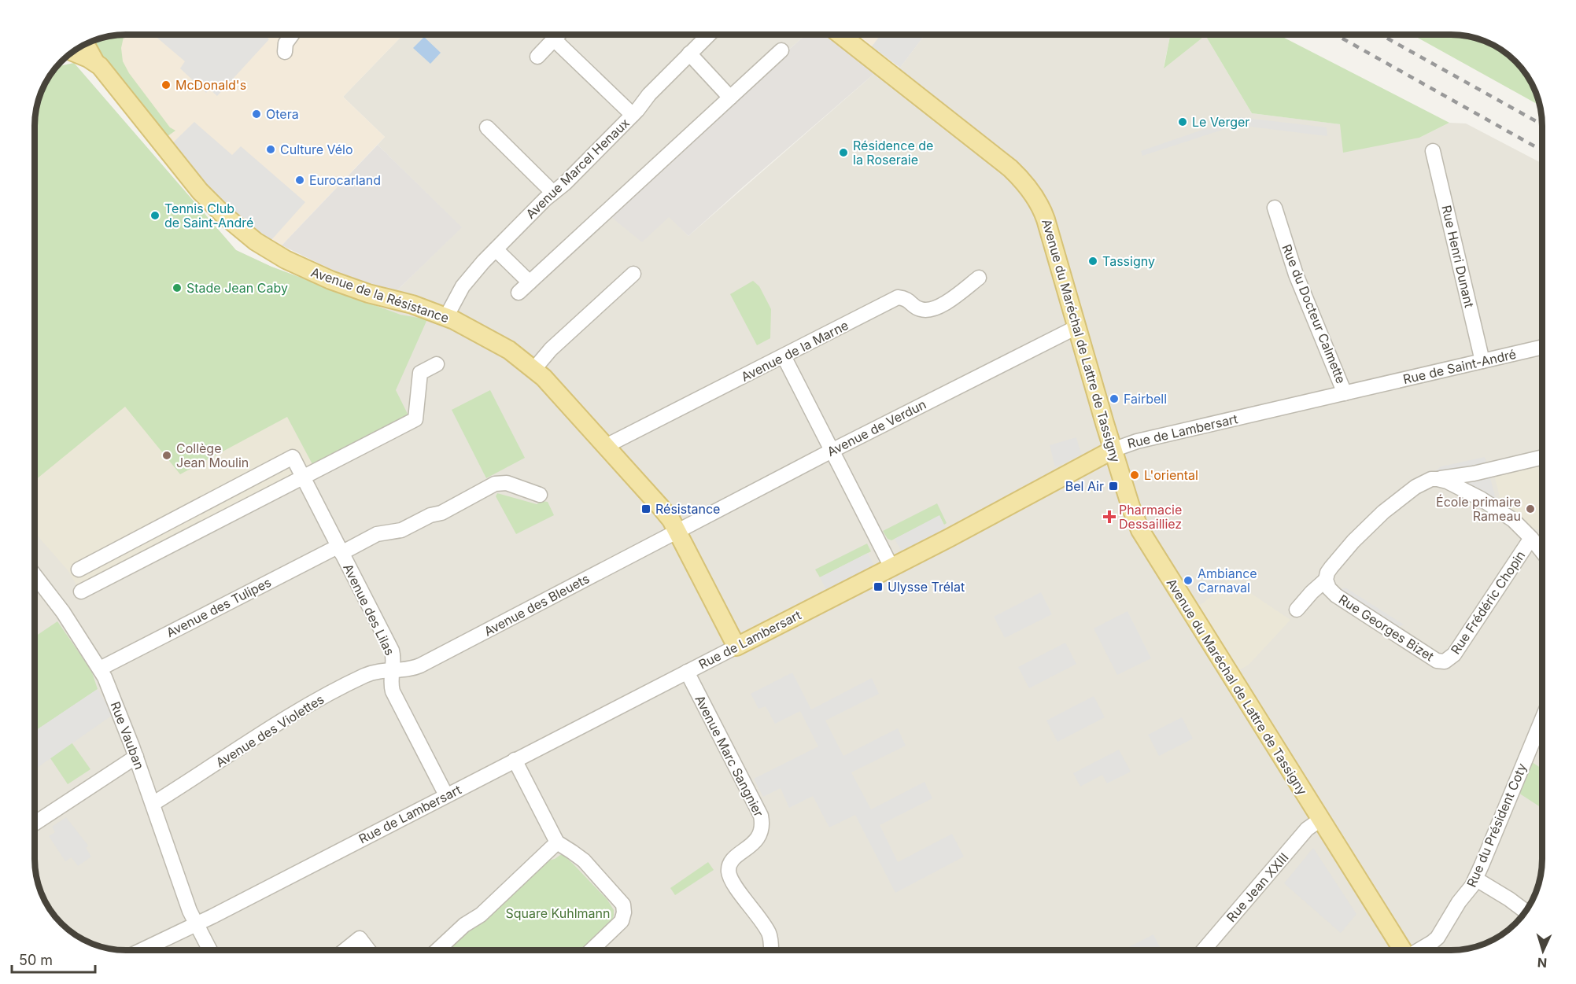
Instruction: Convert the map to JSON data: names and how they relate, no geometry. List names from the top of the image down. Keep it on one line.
{"streets":{"main road":["Avenue de la Résistance","Avenue du Maréchal de Lattre de Tassigny","Rue de Lambersart"],"street":["Avenue Marcel Henaux","Rue Henri Dunant","Rue du Docteur Calmette","Avenue de la Marne","Rue de Saint-André","Avenue de Verdun","Rue Frédéric Chopin","Avenue des Bleuets","Avenue des Tulipes","Avenue des Lilas","Rue Georges Bizet","Avenue des Violettes","Rue Vauban","Avenue Marc Sangnier","Rue du Président Coty","Rue Jean XXIII"]},"crossings":[["Avenue Marcel Henaux","Avenue de la Résistance"],["Rue Henri Dunant","Rue de Saint-André"],["Avenue de la Résistance","Avenue de la Marne"],["Avenue de la Résistance","Avenue de Verdun"],["Avenue de la Résistance","Rue de Lambersart"],["Avenue de la Résistance","Avenue des Bleuets"],["Rue du Docteur Calmette","Rue de Lambersart"],["Avenue du Maréchal de Lattre de Tassigny","Avenue de Verdun"],["Avenue du Maréchal de Lattre de Tassigny","Rue de Lambersart"],["Avenue du Maréchal de Lattre de Tassigny","Rue Jean XXIII"],["Rue de Saint-André","Rue de Lambersart"],["Avenue de Verdun","Avenue des Bleuets"],["Rue de Lambersart","Avenue des Lilas"],["Rue de Lambersart","Rue Vauban"],["Rue de Lambersart","Avenue Marc Sangnier"],["Rue Frédéric Chopin","Rue Georges Bizet"],["Avenue des Bleuets","Avenue des Lilas"],["Avenue des Bleuets","Avenue des Violettes"],["Avenue des Tulipes","Avenue des Lilas"],["Avenue des Tulipes","Rue Vauban"],["Avenue des Lilas","Avenue des Violettes"],["Avenue des Violettes","Rue Vauban"]],"parks":["Square Kuhlmann"],"places":{"other":["McDonald's","Otera","Le Verger","Culture Vélo","Résidence de la Roseraie","Eurocarland","Tennis Club de Saint-André","Tassigny","Stade Jean Caby","Fairbell","Collège Jean Moulin","L'oriental","École primaire Rameau","Ambiance Carnaval"],"transit":["Bel Air","Résistance","Ulysse Trélat"],"health":["Pharmacie Dessailliez"]},"scale_bar":"50 m","north":"bottom"}
